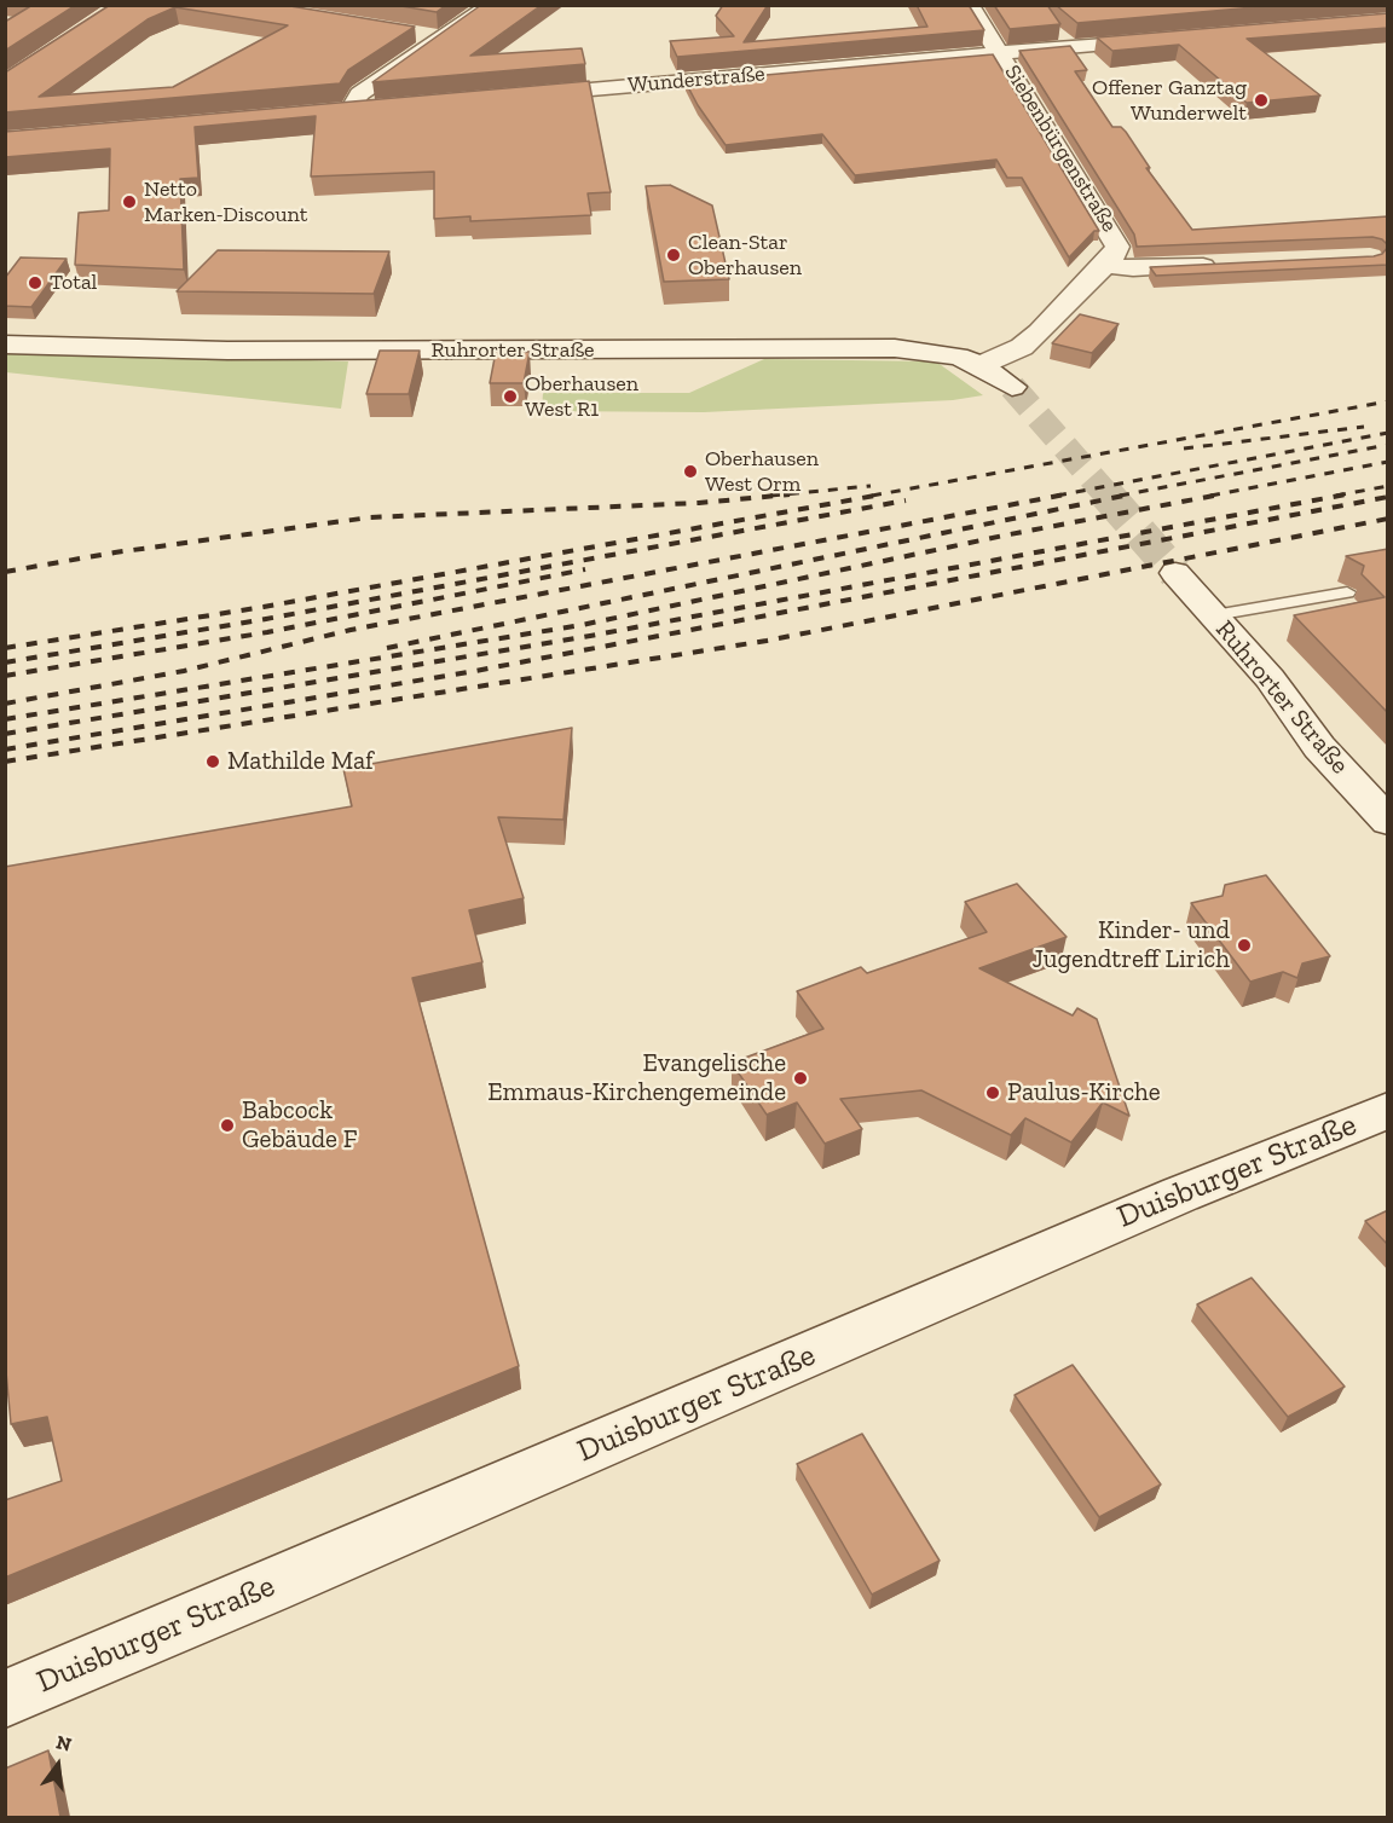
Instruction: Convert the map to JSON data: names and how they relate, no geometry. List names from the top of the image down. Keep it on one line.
{"streets":{"street":["Wunderstraße","Siebenbürgenstraße","Ruhrorter Straße","Duisburger Straße"]},"crossings":[["Wunderstraße","Siebenbürgenstraße"],["Siebenbürgenstraße","Ruhrorter Straße"]],"places":["Offener Ganztag Wunderwelt","Netto Marken-Discount","Clean-Star Oberhausen","Total","Oberhausen West R1","Oberhausen West Orm","Mathilde Maf","Kinder- und Jugendtreff Lirich","Evangelische Emmaus-Kirchengemeinde","Paulus-Kirche","Babcock Gebäude F"],"north":"top"}
